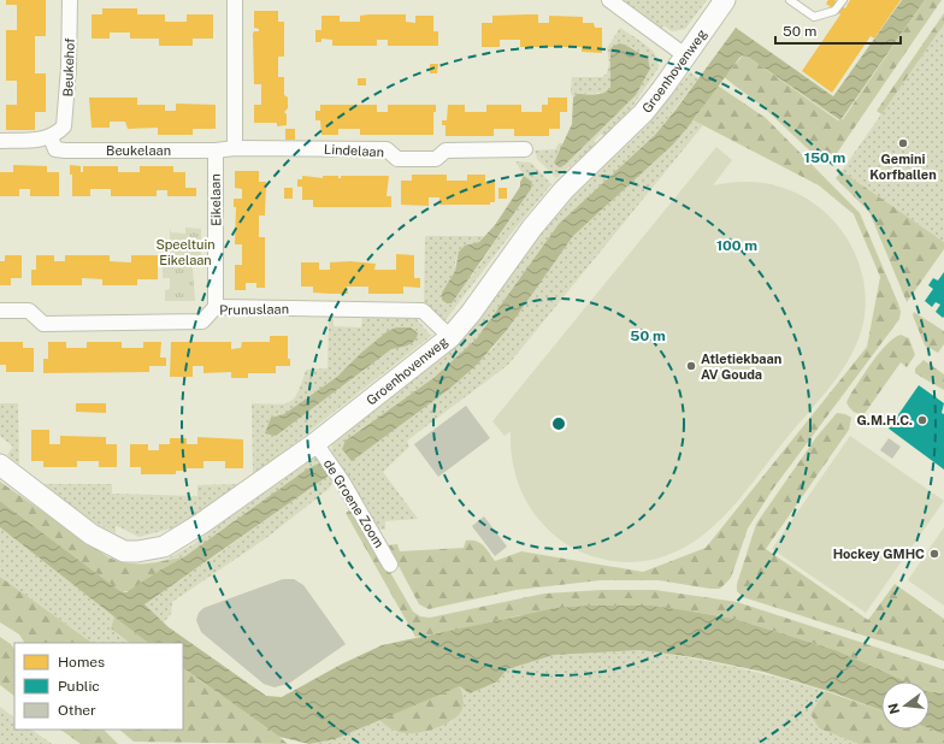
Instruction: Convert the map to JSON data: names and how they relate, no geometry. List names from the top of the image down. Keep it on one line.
{"streets":{"street":["Beukehof","Groenhovenweg","Beukelaan","Lindelaan","Eikelaan","Prunuslaan","de Groene Zoom"]},"crossings":[["Beukehof","Beukelaan"],["Groenhovenweg","Prunuslaan"],["Groenhovenweg","de Groene Zoom"],["Beukelaan","Lindelaan"],["Beukelaan","Eikelaan"],["Eikelaan","Prunuslaan"]],"parks":["Speeltuin Eikelaan"],"places":["Gemini Korfballen","Atletiekbaan AV Gouda","G.M.H.C.","Hockey GMHC"],"legend":["Homes","Public","Other"],"scale_bar":"50 m","north":"left","rings":["150 m","100 m","50 m"]}
